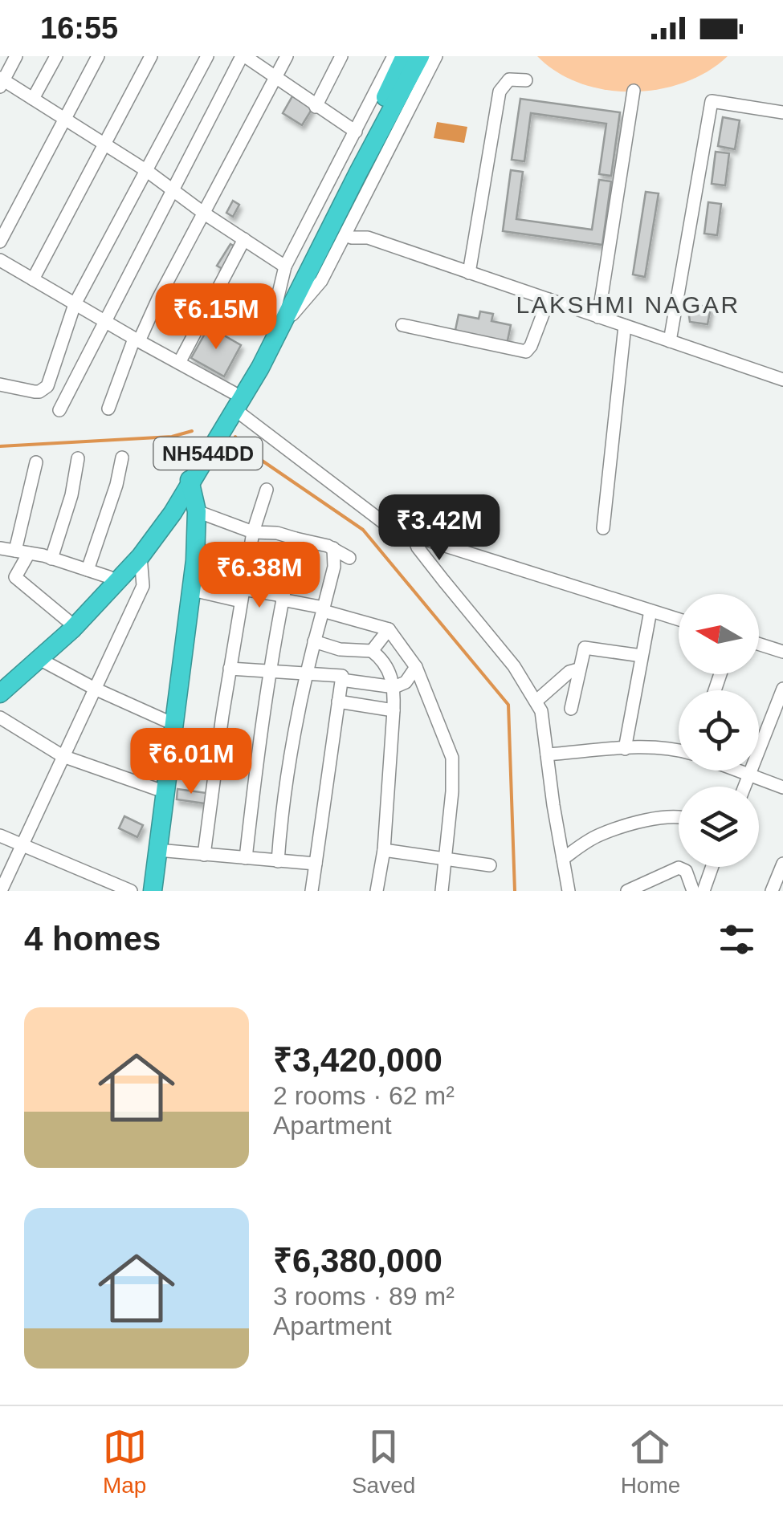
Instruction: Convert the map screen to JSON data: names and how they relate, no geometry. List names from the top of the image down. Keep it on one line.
{"streets":{"highway":["NH544DD"]},"districts":["LAKSHMI NAGAR"],"north":"left","page":{"status":"16:55","price":["₹6.15M","₹3.42M","₹6.38M","₹6.01M"],"heading":"4 homes","list":[{"name":"₹3,420,000","note":"2 rooms · 62 m² · Apartment"},{"name":"₹6,380,000","note":"3 rooms · 89 m² · Apartment"}],"tabs":["Map","Saved","Home"]}}
